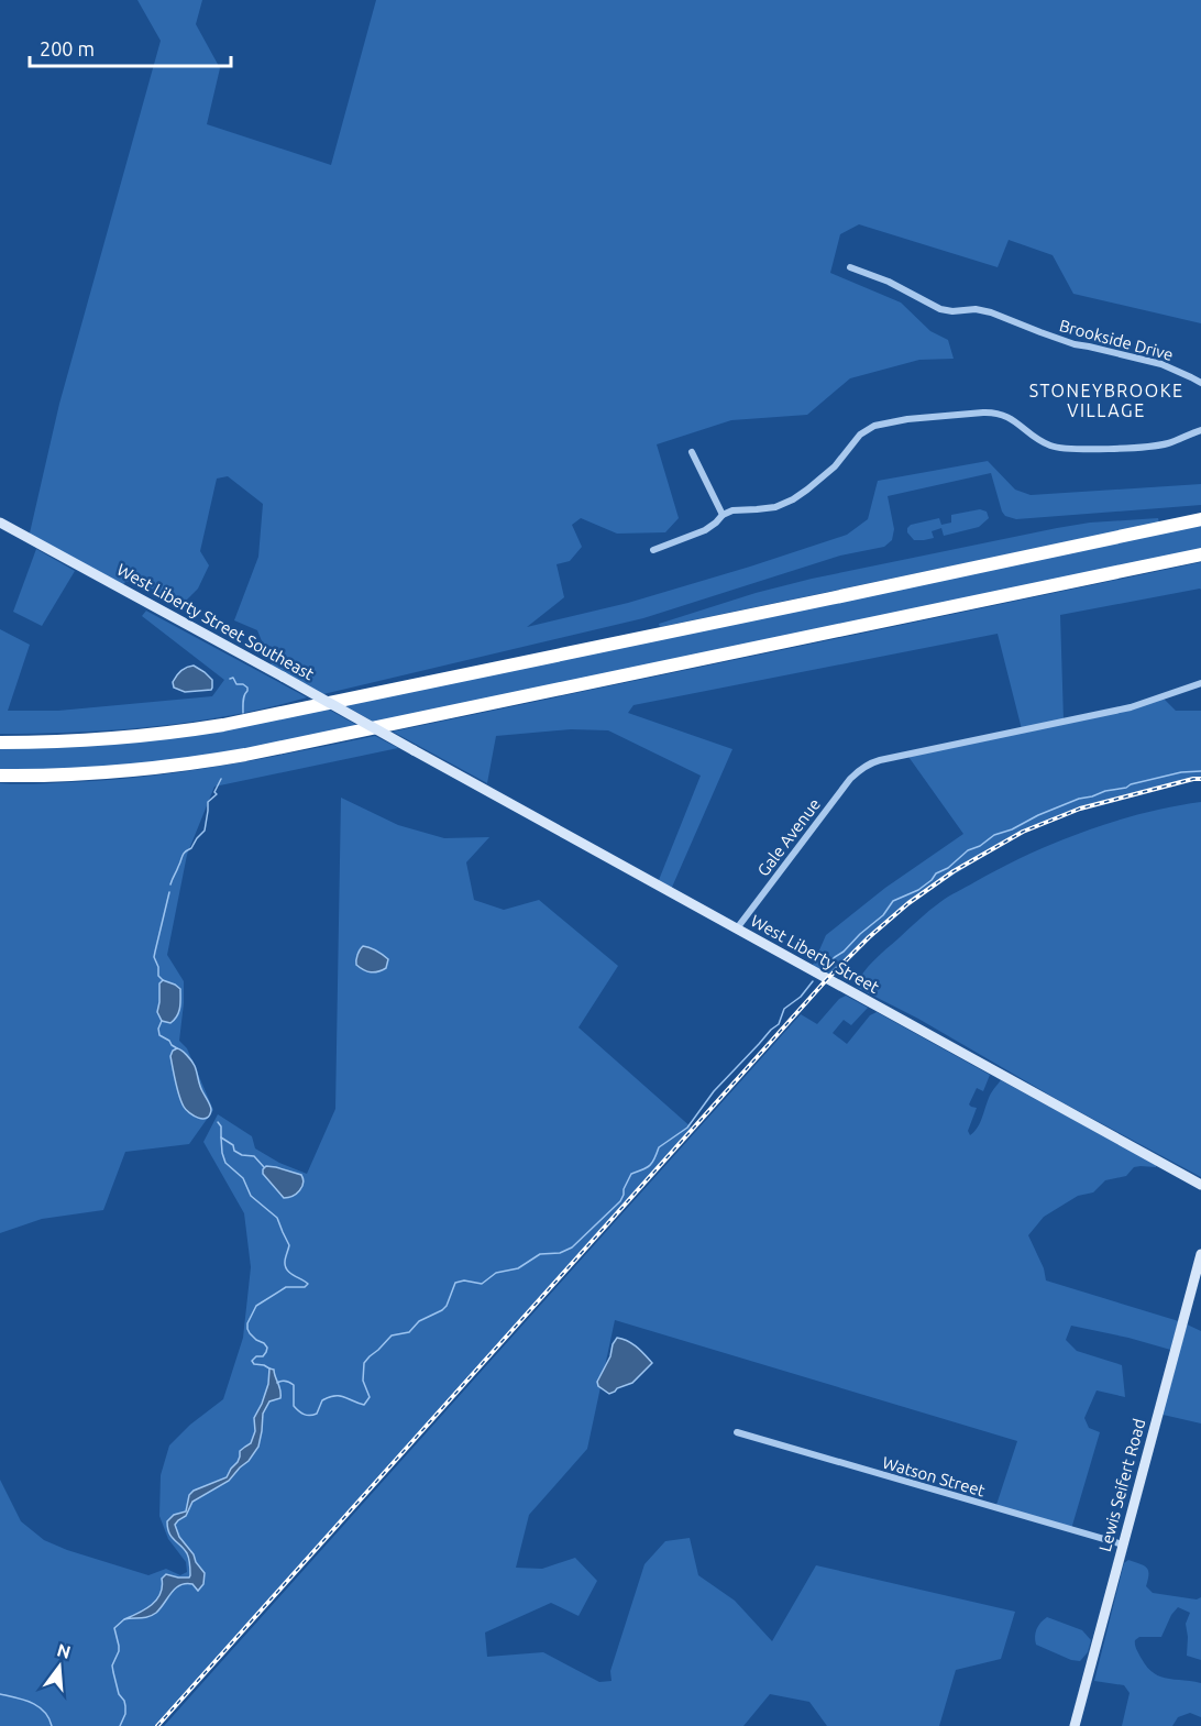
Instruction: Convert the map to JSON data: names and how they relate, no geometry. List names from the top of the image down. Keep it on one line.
{"streets":{"main road":["West Liberty Street Southeast","West Liberty Street","Lewis Seifert Road"],"street":["Brookside Drive","Gale Avenue","Watson Street"]},"crossings":[["West Liberty Street Southeast","West Liberty Street"],["Gale Avenue","West Liberty Street"],["Watson Street","Lewis Seifert Road"]],"districts":["STONEYBROOKE VILLAGE"],"scale_bar":"200 m","north":"top"}
